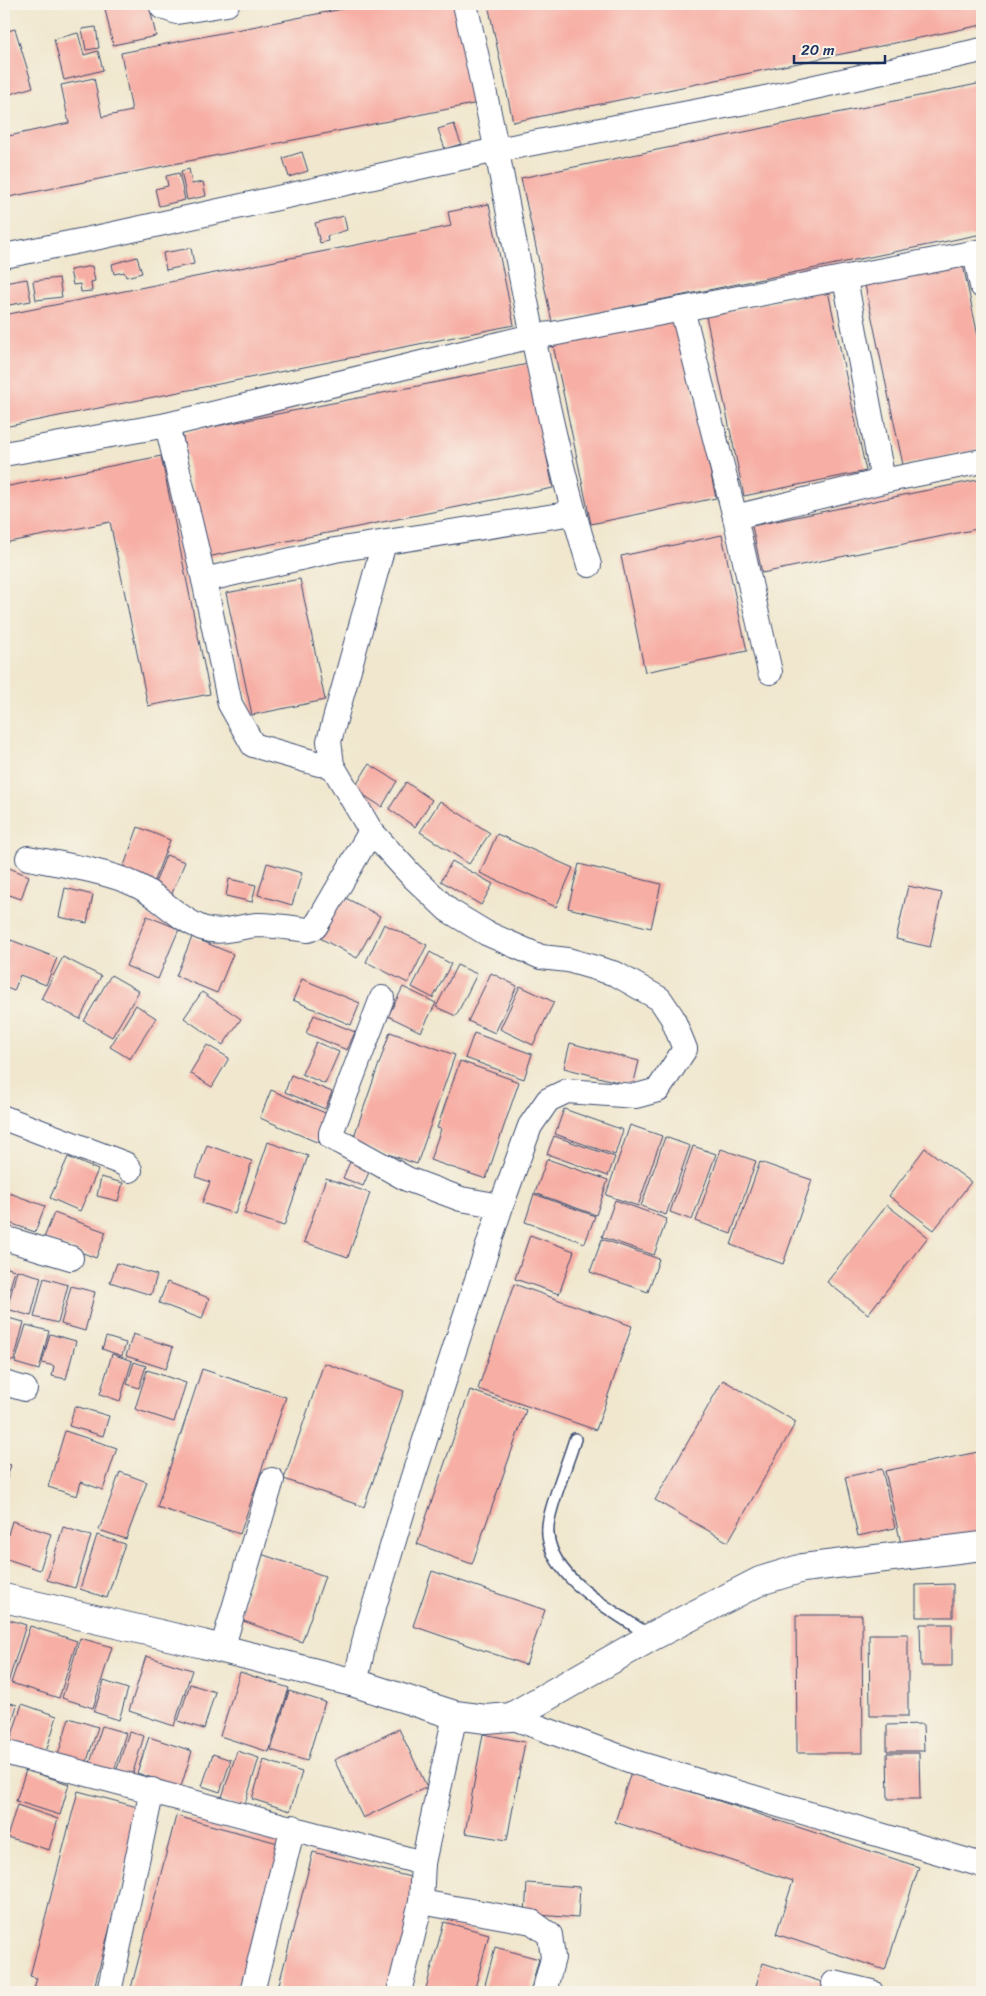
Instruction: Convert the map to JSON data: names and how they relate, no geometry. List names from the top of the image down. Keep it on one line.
{"scale_bar":"20 m"}
